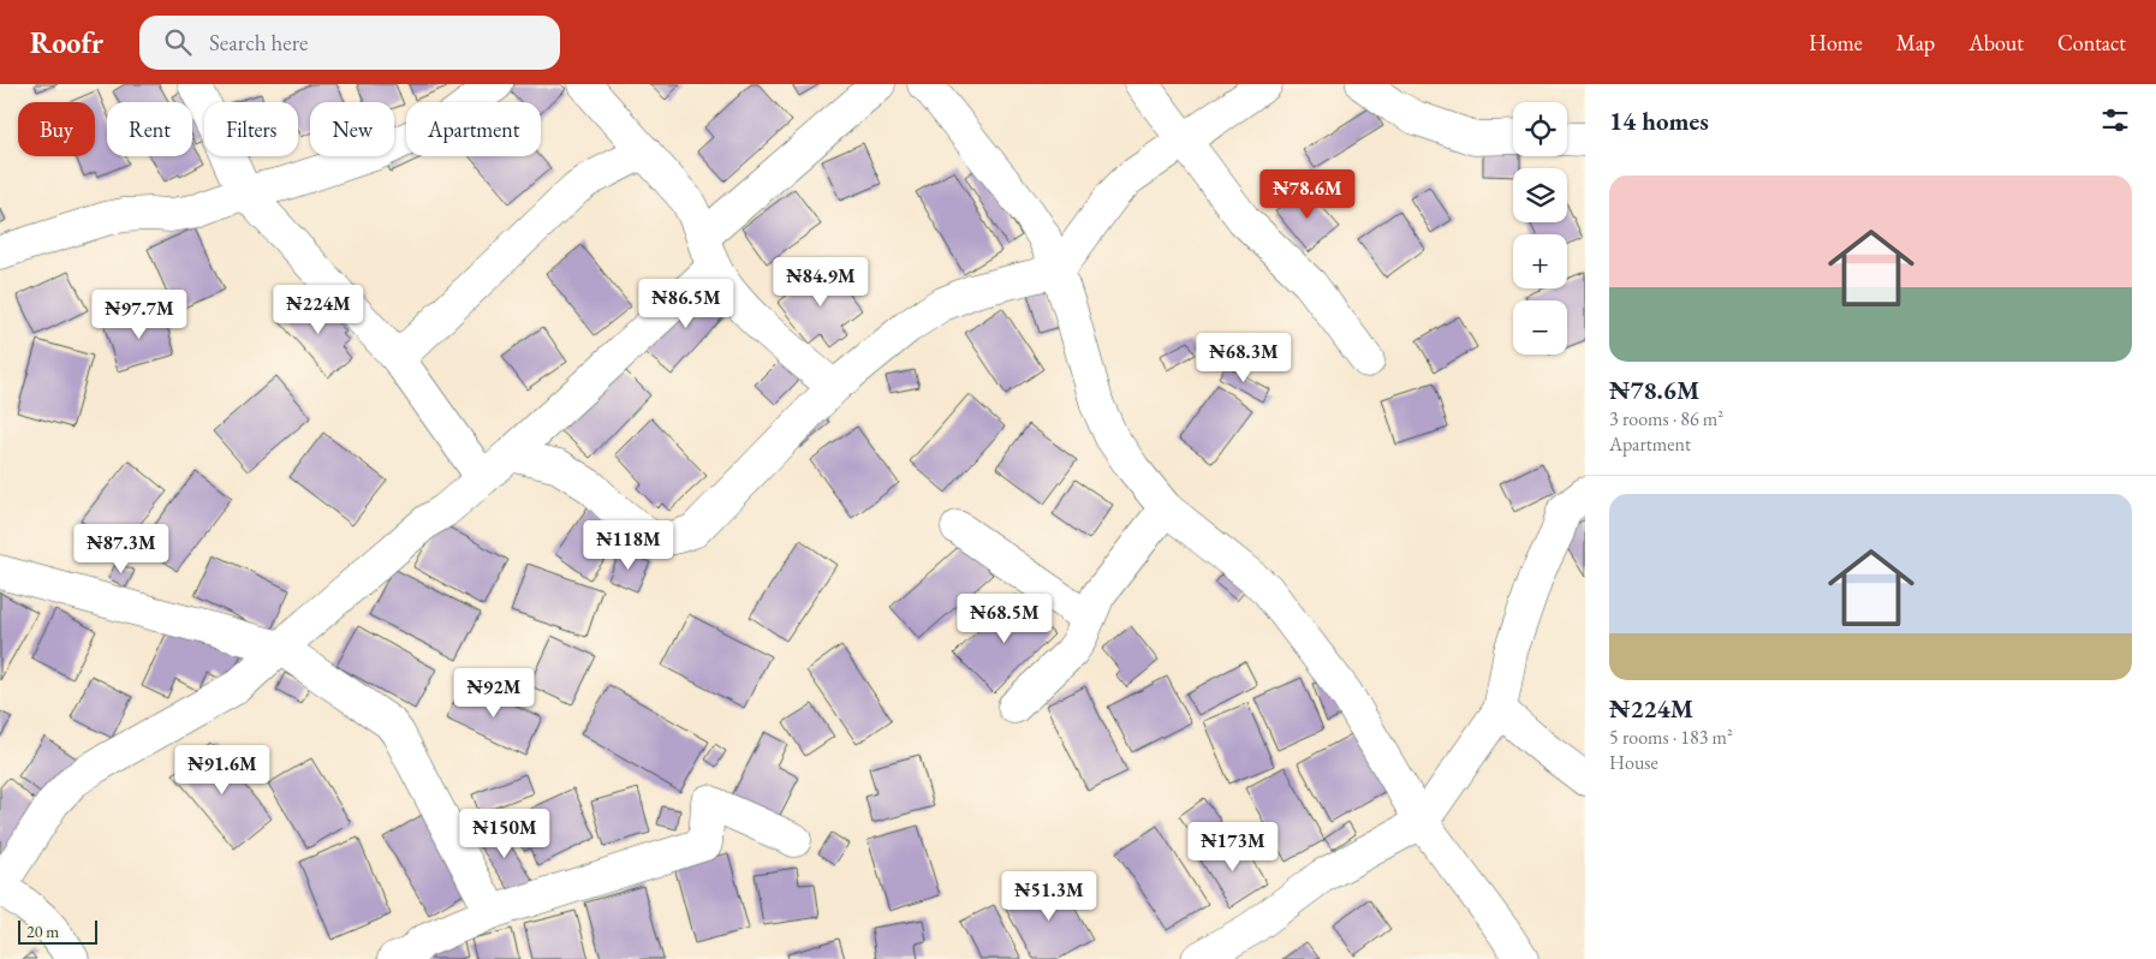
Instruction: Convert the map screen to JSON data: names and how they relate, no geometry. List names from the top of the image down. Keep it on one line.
{"scale_bar":"20 m","page":{"header":"Roofr","search":"Search here","nav":["Home","Map","About","Contact"],"heading":"14 homes","map_buttons":["+","−"],"chip":["Buy","Rent","Filters","New","Apartment"],"list":[{"name":"₦78.6M","note":"3 rooms · 86 m² · Apartment"},{"name":"₦224M","note":"5 rooms · 183 m² · House"}],"price":["₦78.6M","₦84.9M","₦86.5M","₦224M","₦97.7M","₦68.3M","₦118M","₦87.3M","₦68.5M","₦92M","₦91.6M","₦150M","₦173M","₦51.3M"],"scale":"20 m"}}
